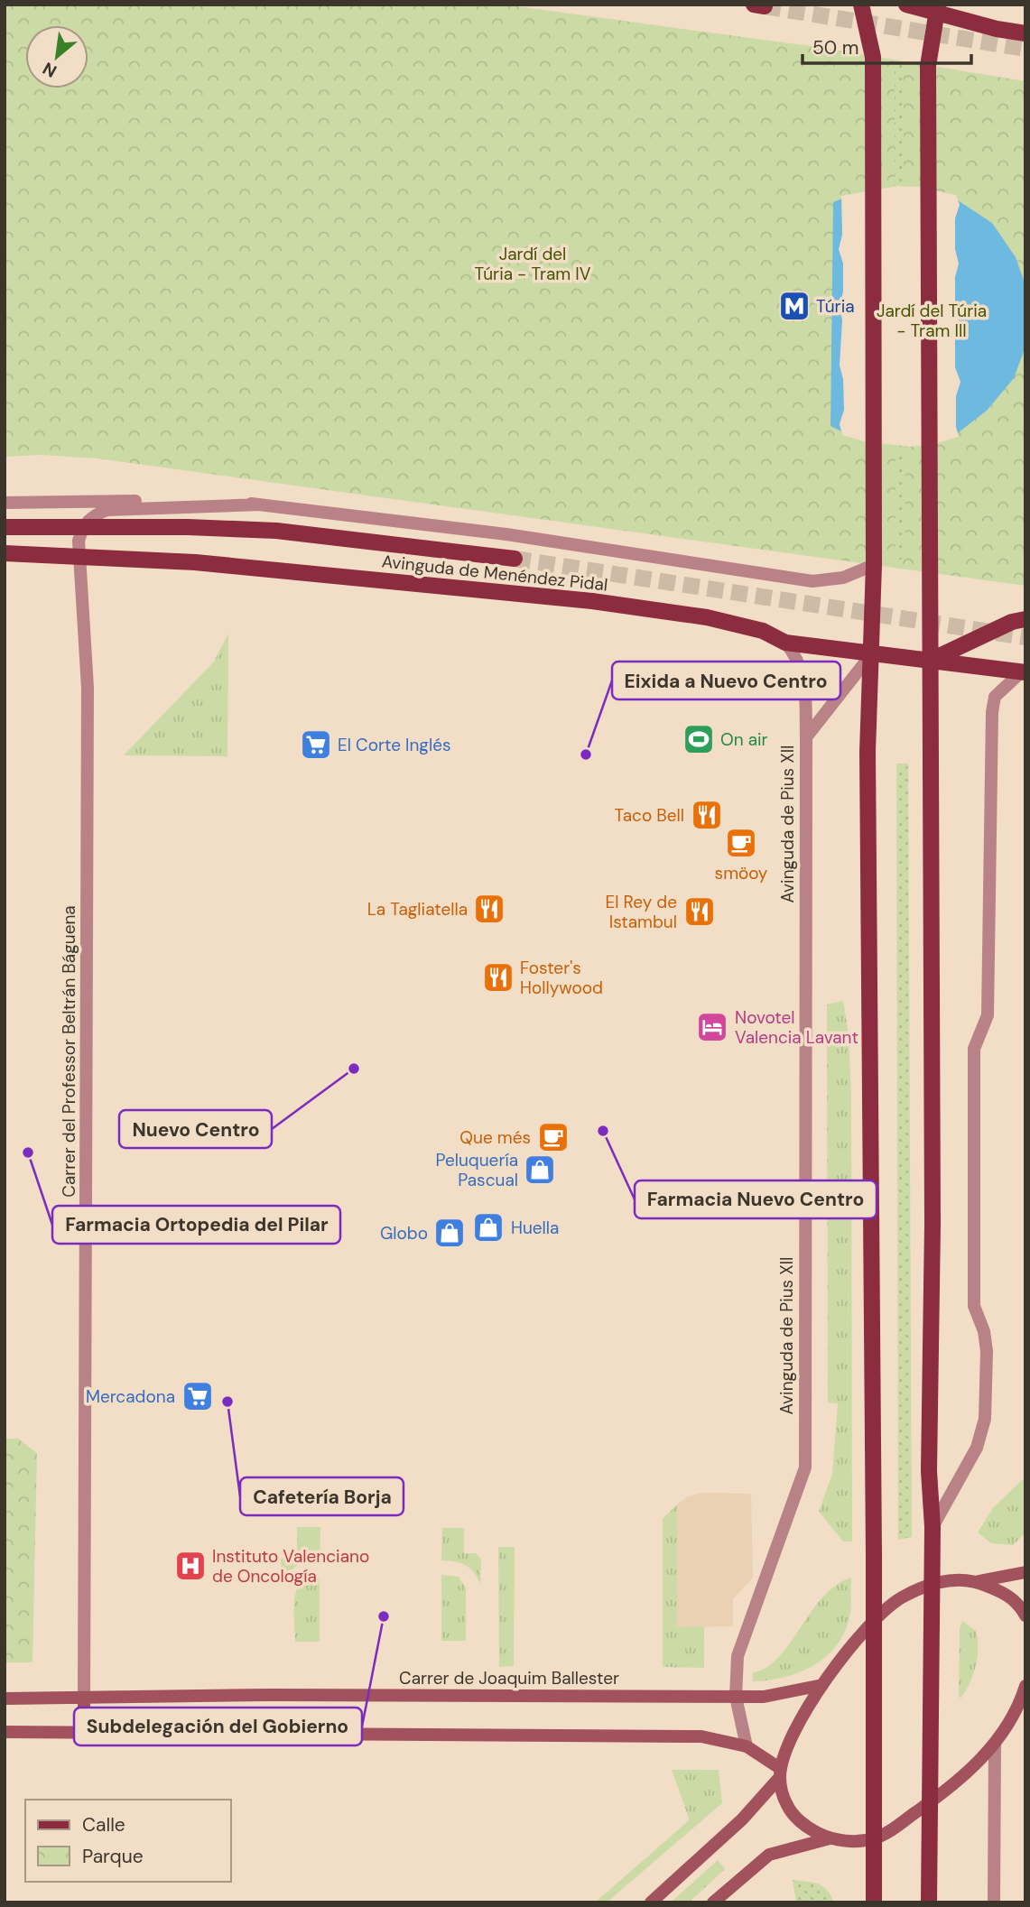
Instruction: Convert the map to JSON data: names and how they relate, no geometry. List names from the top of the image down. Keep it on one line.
{"streets":{"main road":["Avinguda de Menéndez Pidal"],"street":["Avinguda de Pius XII","Carrer del Professor Beltrán Báguena","Carrer de Joaquim Ballester"]},"crossings":[["Avinguda de Menéndez Pidal","Avinguda de Pius XII"],["Avinguda de Menéndez Pidal","Carrer del Professor Beltrán Báguena"],["Avinguda de Pius XII","Carrer de Joaquim Ballester"],["Carrer del Professor Beltrán Báguena","Carrer de Joaquim Ballester"]],"parks":["Jardí del Túria - Tram IV","Jardí del Túria - Tram III"],"places":{"metro station":["Túria"],"sports":["On air"],"supermarket":["El Corte Inglés","Mercadona"],"other":["Eixida a Nuevo Centro","Nuevo Centro","Farmacia Nuevo Centro","Farmacia Ortopedia del Pilar","Cafetería Borja","Subdelegación del Gobierno"],"restaurant":["Taco Bell","La Tagliatella","El Rey de Istambul","Foster's Hollywood"],"cafe":["smöoy","Que més"],"hotel":["Novotel Valencia Lavant"],"shop":["Peluquería Pascual","Huella","Globo"],"hospital":["Instituto Valenciano de Oncología"]},"legend":["Calle","Parque"],"scale_bar":"50 m","north":"bottom left"}
